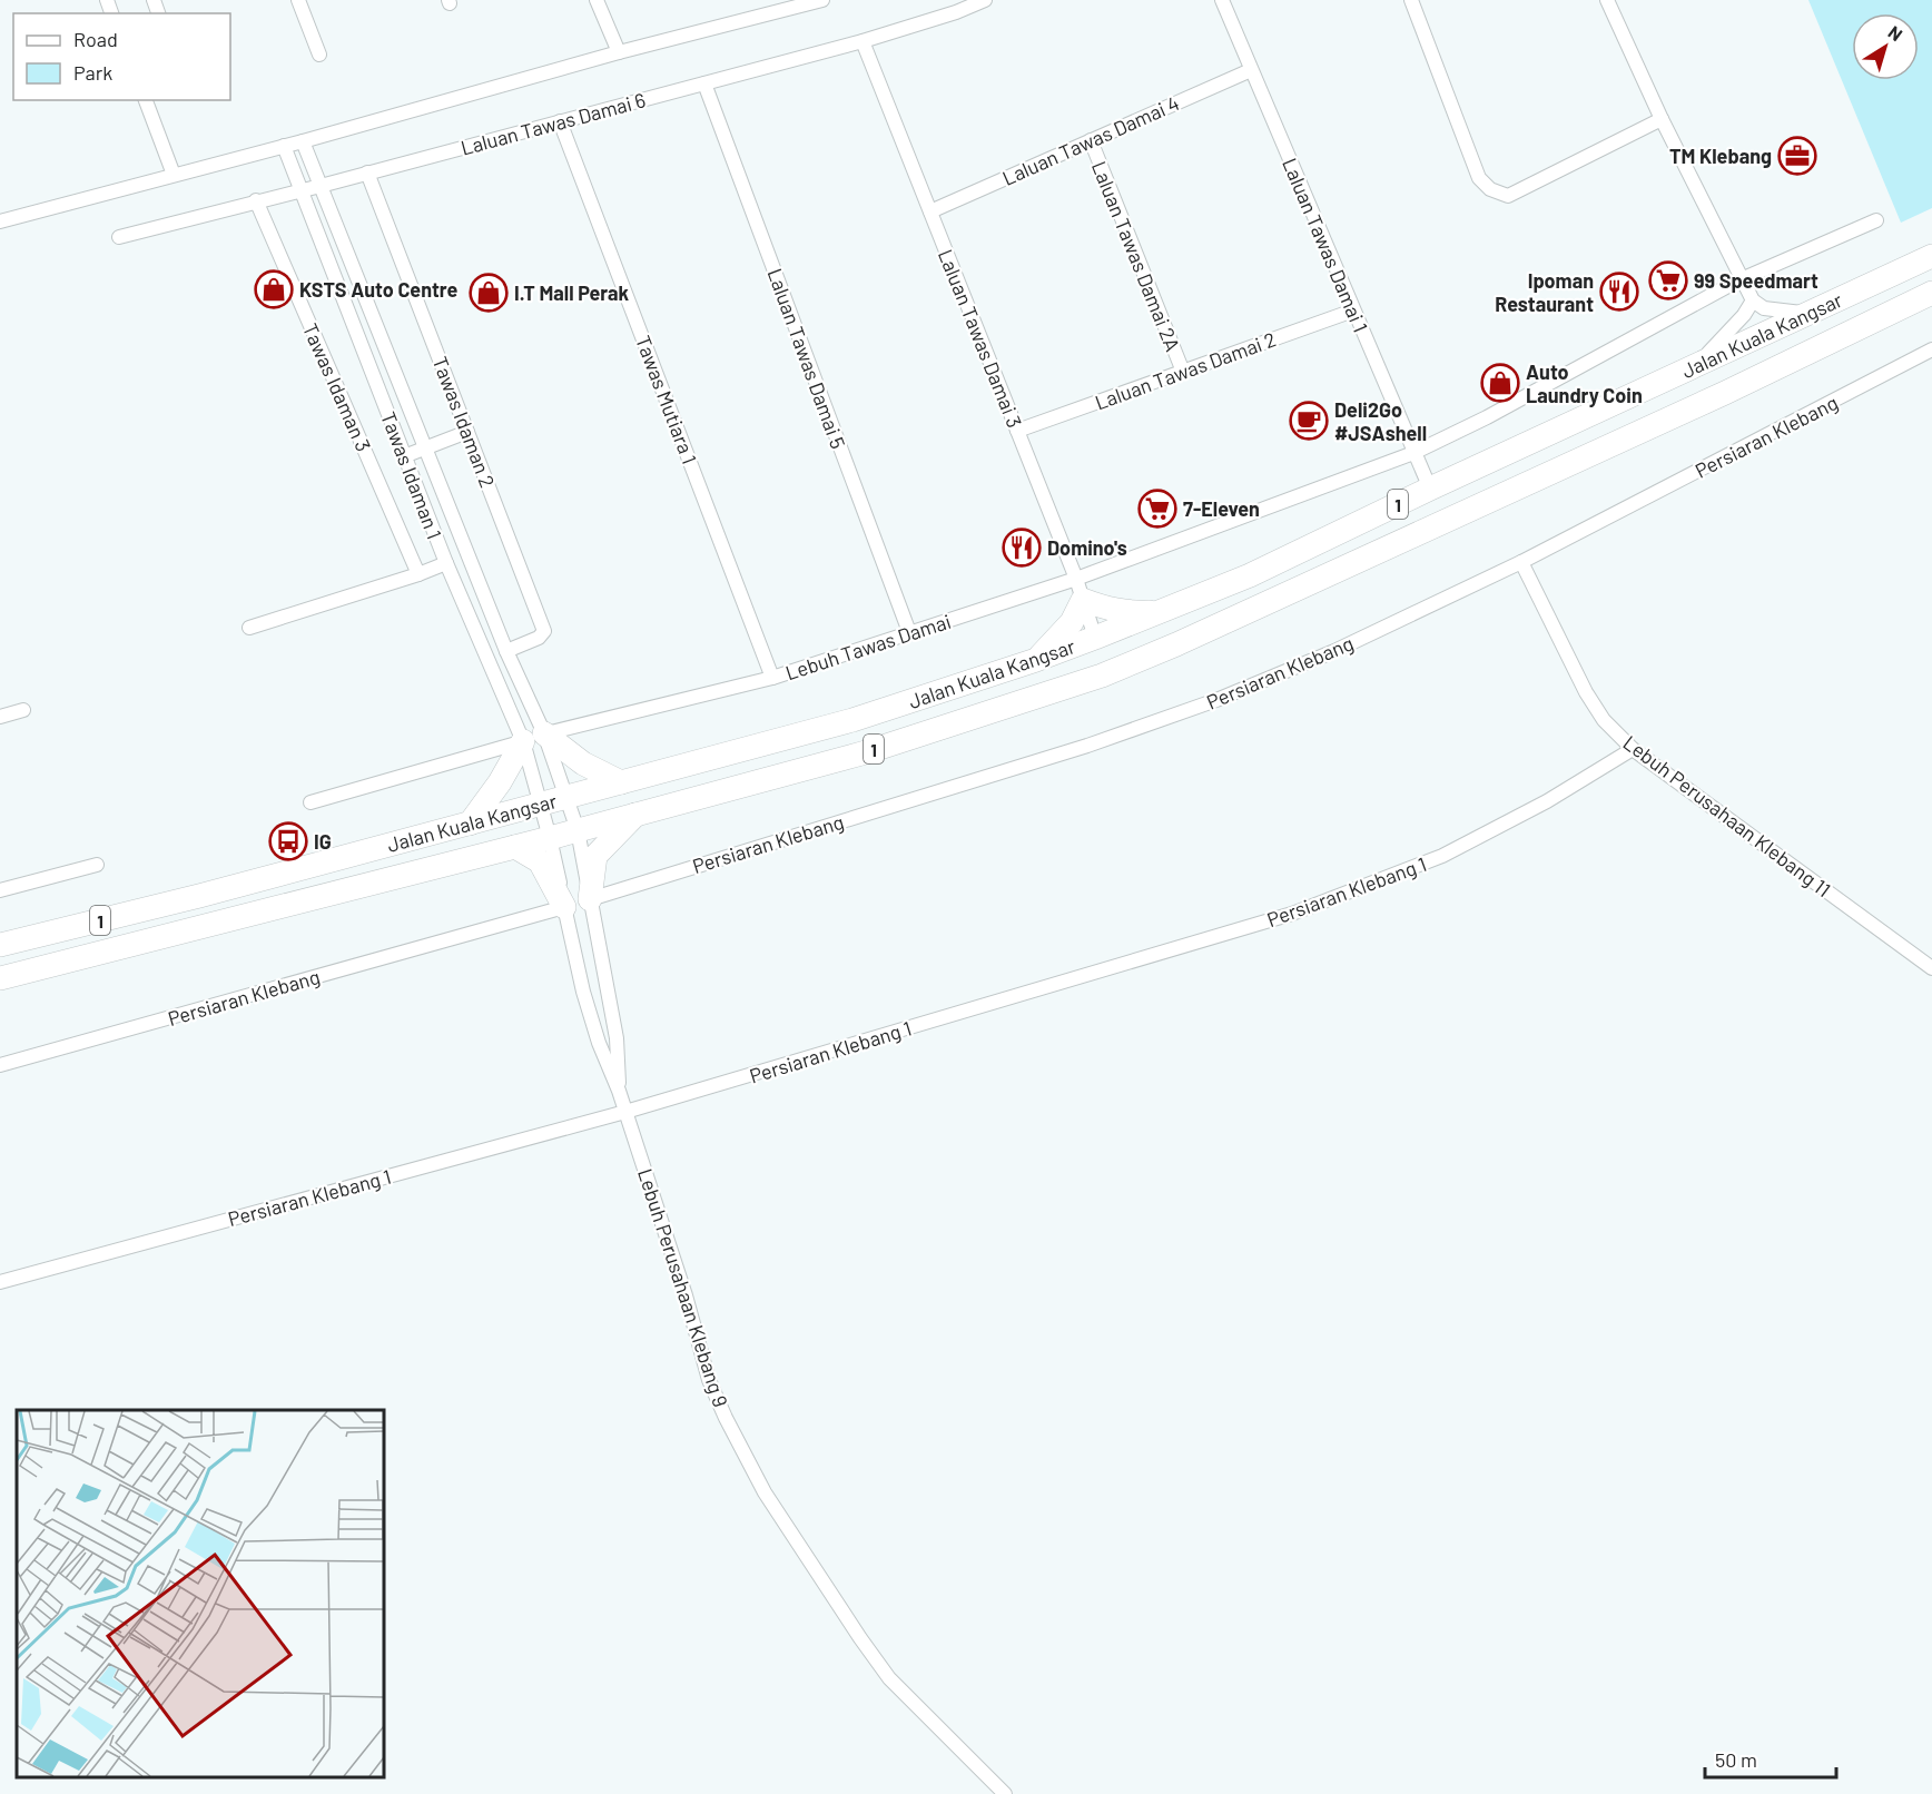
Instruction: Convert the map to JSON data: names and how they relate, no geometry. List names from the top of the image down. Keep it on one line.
{"streets":{"highway":["Jalan Kuala Kangsar","1"],"street":["Laluan Tawas Damai 6","Laluan Tawas Damai 4","Laluan Tawas Damai 1","Laluan Tawas Damai 2A","Laluan Tawas Damai 3","Laluan Tawas Damai 5","Laluan Tawas Damai 2","Tawas Idaman 3","Tawas Mutiara 1","Tawas Idaman 2","Persiaran Klebang","Tawas Idaman 1","Lebuh Tawas Damai","Lebuh Perusahaan Klebang 11","Persiaran Klebang 1","Lebuh Perusahaan Klebang 9"]},"crossings":[["Laluan Tawas Damai 6","Laluan Tawas Damai 3"],["Laluan Tawas Damai 6","Laluan Tawas Damai 5"],["Laluan Tawas Damai 6","Tawas Idaman 3"],["Laluan Tawas Damai 6","Tawas Mutiara 1"],["Laluan Tawas Damai 6","Tawas Idaman 2"],["Laluan Tawas Damai 6","Tawas Idaman 1"],["Laluan Tawas Damai 4","Laluan Tawas Damai 1"],["Laluan Tawas Damai 4","Laluan Tawas Damai 2A"],["Laluan Tawas Damai 4","Laluan Tawas Damai 3"],["Laluan Tawas Damai 1","Jalan Kuala Kangsar"],["Laluan Tawas Damai 1","Laluan Tawas Damai 2"],["Laluan Tawas Damai 1","Lebuh Tawas Damai"],["Laluan Tawas Damai 2A","Laluan Tawas Damai 2"],["Jalan Kuala Kangsar","Laluan Tawas Damai 3"],["Jalan Kuala Kangsar","Tawas Idaman 1"],["Jalan Kuala Kangsar","Lebuh Perusahaan Klebang 9"],["Laluan Tawas Damai 3","Laluan Tawas Damai 2"],["Laluan Tawas Damai 3","Lebuh Tawas Damai"],["Laluan Tawas Damai 5","Lebuh Tawas Damai"],["Tawas Mutiara 1","Lebuh Tawas Damai"],["Tawas Idaman 2","Tawas Idaman 1"],["Persiaran Klebang","Lebuh Perusahaan Klebang 11"],["Persiaran Klebang","Lebuh Perusahaan Klebang 9"],["Tawas Idaman 1","Lebuh Tawas Damai"],["Tawas Idaman 1","Lebuh Perusahaan Klebang 9"],["Lebuh Perusahaan Klebang 11","Persiaran Klebang 1"],["Persiaran Klebang 1","Lebuh Perusahaan Klebang 9"]],"places":{"office":["TM Klebang"],"supermarket":["99 Speedmart","7-Eleven"],"shop":["KSTS Auto Centre","I.T Mall Perak","Auto Laundry Coin"],"restaurant":["Ipoman Restaurant","Domino's"],"cafe":["Deli2Go #JSAshell"],"bus stop":["IG"]},"legend":["Road","Park"],"scale_bar":"50 m","north":"top right"}
